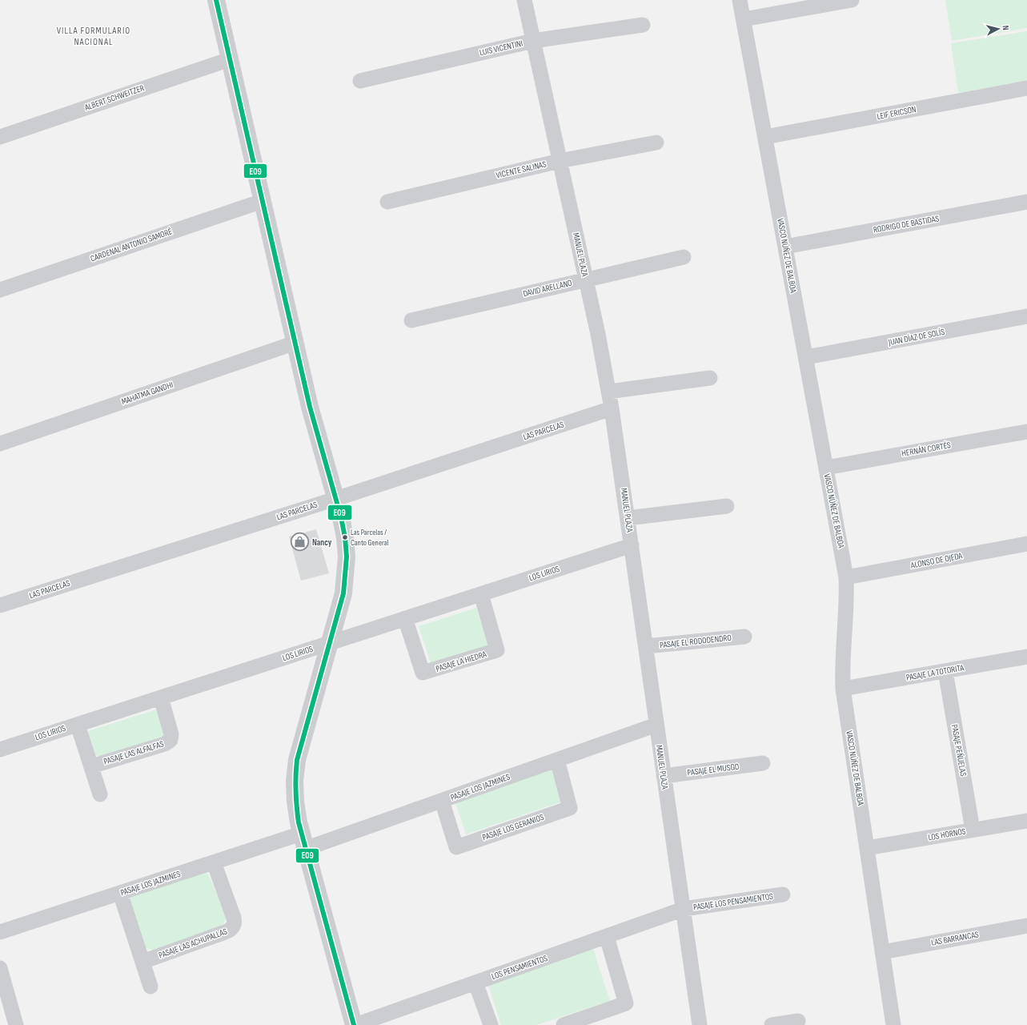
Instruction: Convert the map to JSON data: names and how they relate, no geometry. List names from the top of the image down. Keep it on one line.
{"streets":{"street":["LUIS VICENTINI","ALBERT SCHWEITZER","LEIF ERICSON","VICENTE SALINAS","RODRIGO DE BASTIDAS","CARDENAL ANTONIO SAMORÉ","MANUEL PLAZA","VASCO NÚÑEZ DE BALBOA","DAVID ARELLANO","JUAN DÍAZ DE SOLÍS","MAHATMA GANDHI","LAS PARCELAS","HERNÁN CORTÉS","ALONSO DE OJEDA","LOS LIRIOS","PASAJE EL RODODENDRO","PASAJE LA HIEDRA","PASAJE LA TOTORITA","PASAJE PEÑUELAS","PASAJE LAS ALFALFAS","PASAJE EL MUSGO","PASAJE LOS JAZMINES","PASAJE LOS GERANIOS","LOS HORNOS","PASAJE LOS PENSAMIENTOS","LAS BARRANCAS","PASAJE LAS ACHUPALLAS","LOS PENSAMIENTOS"]},"crossings":[["LUIS VICENTINI","MANUEL PLAZA"],["LEIF ERICSON","VASCO NÚÑEZ DE BALBOA"],["VICENTE SALINAS","MANUEL PLAZA"],["RODRIGO DE BASTIDAS","VASCO NÚÑEZ DE BALBOA"],["MANUEL PLAZA","DAVID ARELLANO"],["MANUEL PLAZA","LAS PARCELAS"],["MANUEL PLAZA","LOS LIRIOS"],["MANUEL PLAZA","PASAJE EL RODODENDRO"],["MANUEL PLAZA","PASAJE EL MUSGO"],["MANUEL PLAZA","PASAJE LOS JAZMINES"],["MANUEL PLAZA","PASAJE LOS PENSAMIENTOS"],["MANUEL PLAZA","LOS PENSAMIENTOS"],["VASCO NÚÑEZ DE BALBOA","JUAN DÍAZ DE SOLÍS"],["VASCO NÚÑEZ DE BALBOA","HERNÁN CORTÉS"],["VASCO NÚÑEZ DE BALBOA","ALONSO DE OJEDA"],["VASCO NÚÑEZ DE BALBOA","PASAJE LA TOTORITA"],["VASCO NÚÑEZ DE BALBOA","LOS HORNOS"],["VASCO NÚÑEZ DE BALBOA","LAS BARRANCAS"],["LOS LIRIOS","PASAJE LA HIEDRA"],["LOS LIRIOS","PASAJE LAS ALFALFAS"],["PASAJE LA TOTORITA","PASAJE PEÑUELAS"],["PASAJE PEÑUELAS","LOS HORNOS"],["PASAJE LOS JAZMINES","PASAJE LOS GERANIOS"],["PASAJE LOS JAZMINES","PASAJE LAS ACHUPALLAS"],["PASAJE LOS PENSAMIENTOS","LOS PENSAMIENTOS"]],"districts":["VILLA FORMULARIO NACIONAL"],"places":{"other":["Las Parcelas / Canto General"],"shop":["Nancy"]},"lines":["transit line E09"],"north":"right"}
